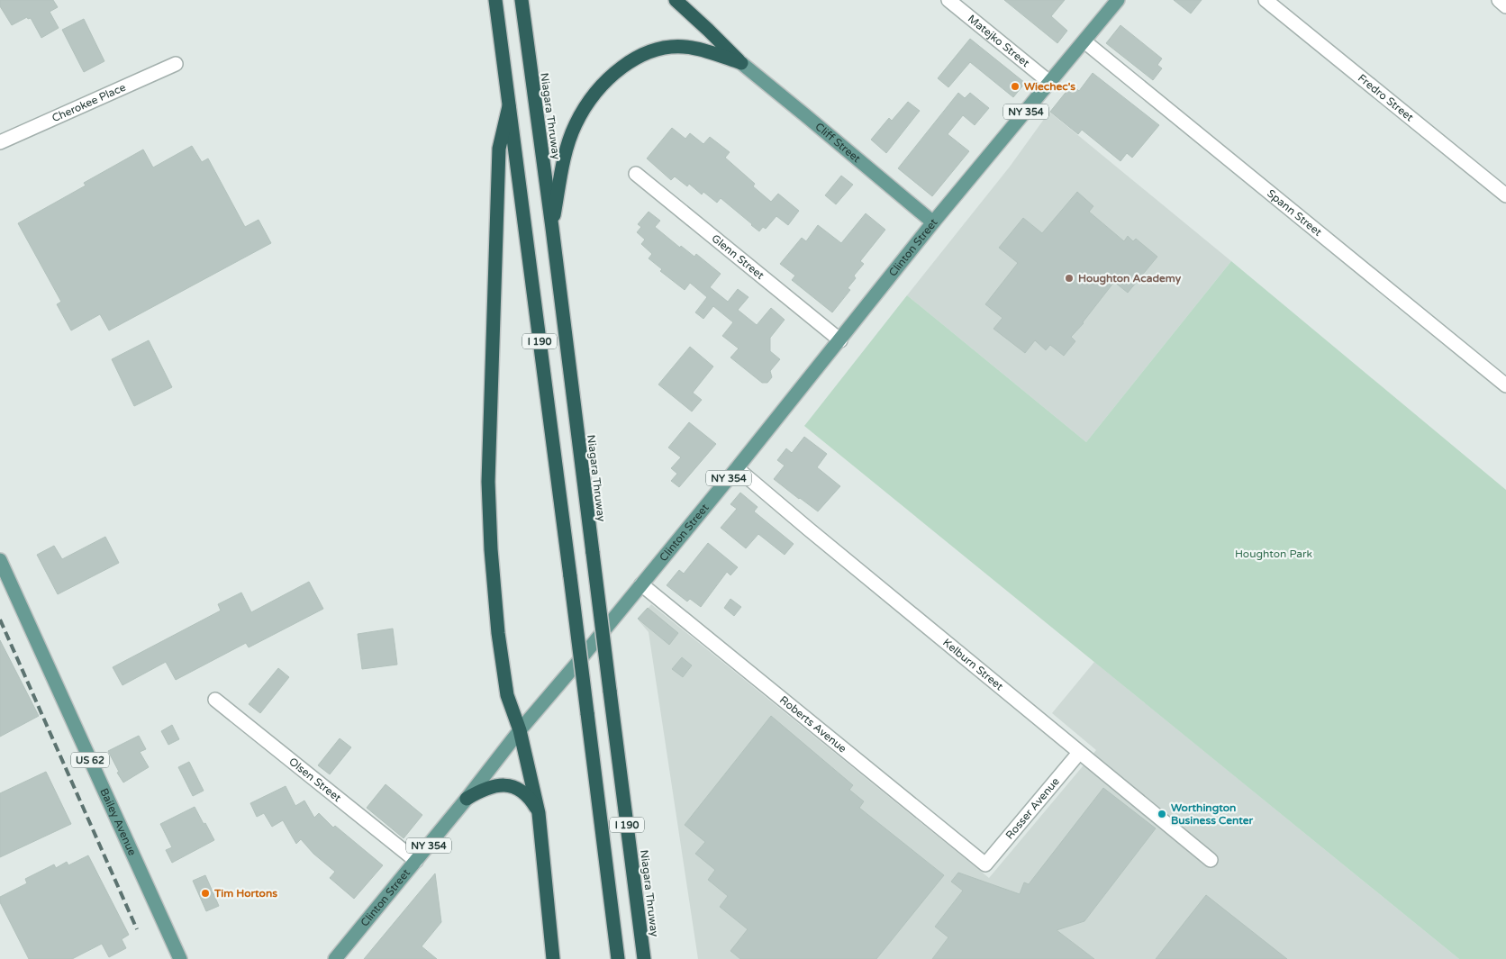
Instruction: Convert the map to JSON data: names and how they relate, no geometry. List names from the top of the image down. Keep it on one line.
{"streets":{"highway":["Niagara Thruway","I 190"],"main road":["NY 354","Cliff Street","Clinton Street","US 62","Bailey Avenue"],"street":["Matejko Street","Fredro Street","Cherokee Place","Spann Street","Glenn Street","Kelburn Street","Roberts Avenue","Olsen Street","Rosser Avenue"]},"crossings":[["Matejko Street","Clinton Street"],["Cliff Street","Clinton Street"],["Spann Street","Clinton Street"],["Clinton Street","Glenn Street"],["Clinton Street","Kelburn Street"],["Clinton Street","Roberts Avenue"],["Clinton Street","Olsen Street"],["Kelburn Street","Rosser Avenue"],["Roberts Avenue","Rosser Avenue"]],"parks":["Houghton Park"],"places":["Wiechec's","Houghton Academy","Worthington Business Center","Tim Hortons"]}
